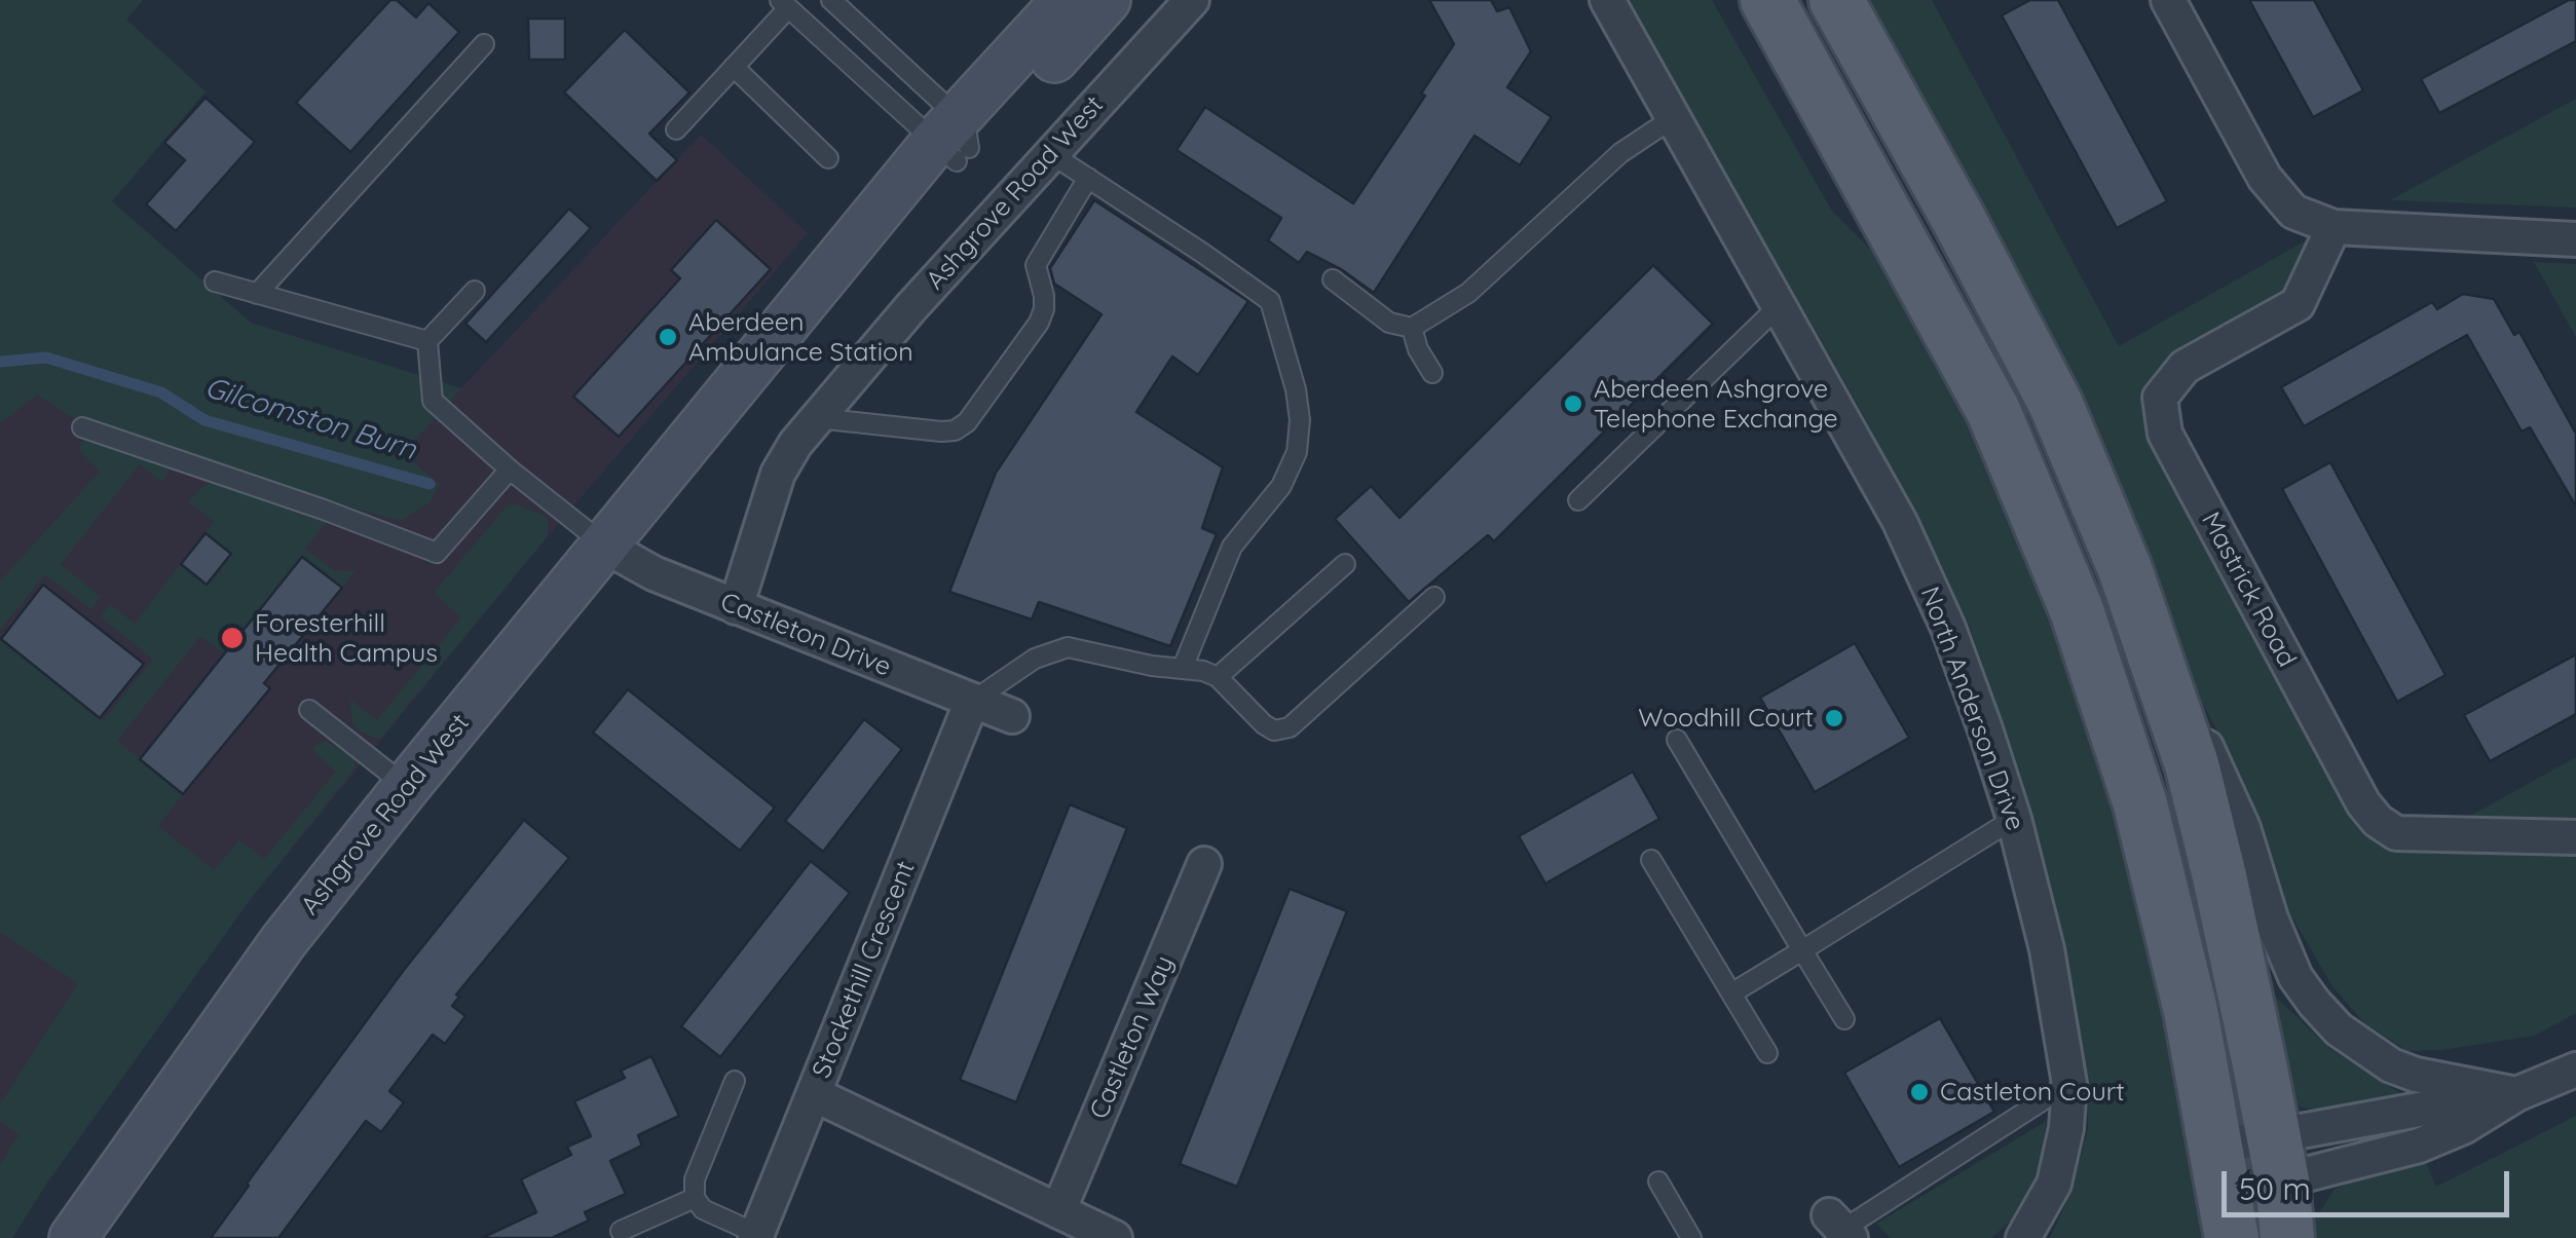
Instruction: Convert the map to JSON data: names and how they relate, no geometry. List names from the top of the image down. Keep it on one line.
{"streets":{"street":["Ashgrove Road West","Mastrick Road","Castleton Drive","North Anderson Drive","Stockethill Crescent","Castleton Way"]},"crossings":[["Ashgrove Road West","Castleton Drive"],["Castleton Drive","Stockethill Crescent"]],"water":["Gilcomston Burn"],"places":["Aberdeen Ambulance Station","Aberdeen Ashgrove Telephone Exchange","Foresterhill Health Campus","Woodhill Court","Castleton Court"],"scale_bar":"50 m"}
